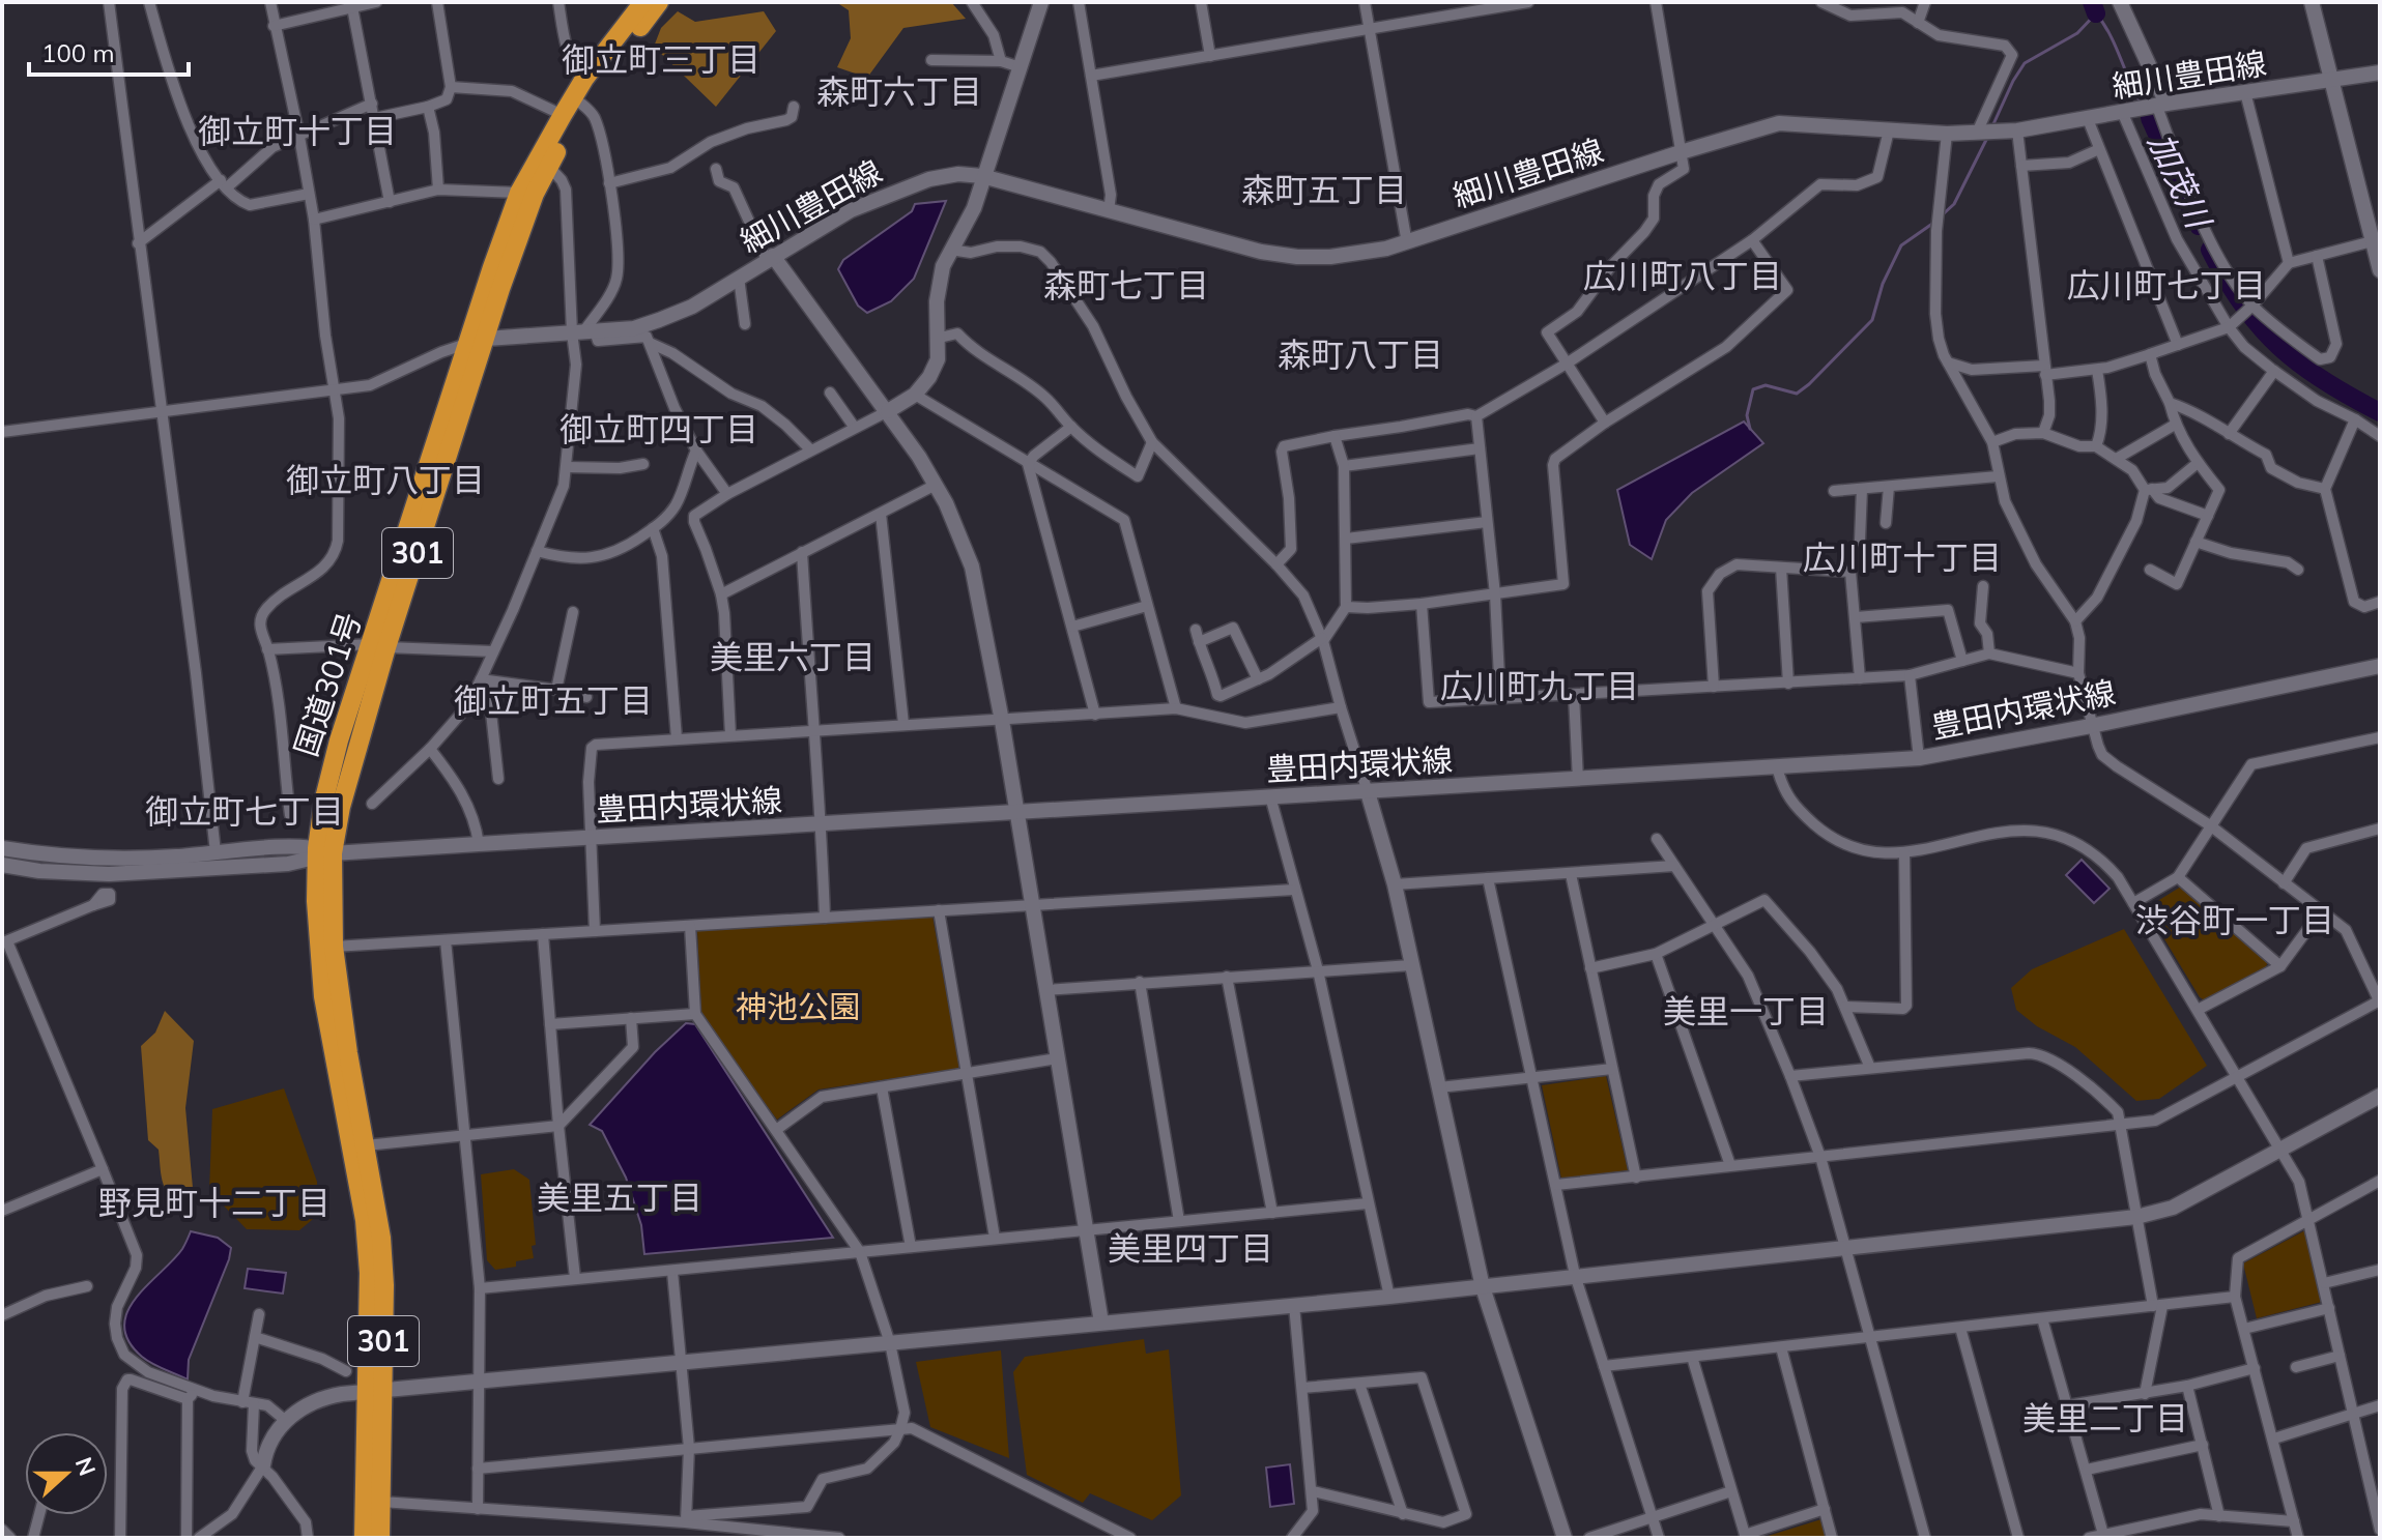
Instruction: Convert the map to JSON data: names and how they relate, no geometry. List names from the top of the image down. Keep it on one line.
{"streets":{"highway":["301","国道301号"],"street":["細川豊田線","豊田内環状線"]},"crossings":[["細川豊田線","国道301号"],["国道301号","豊田内環状線"]],"districts":["御立町三丁目","森町六丁目","御立町十丁目","森町五丁目","広川町八丁目","森町七丁目","広川町七丁目","森町八丁目","御立町四丁目","御立町八丁目","広川町十丁目","美里六丁目","広川町九丁目","御立町五丁目","御立町七丁目","渋谷町一丁目","美里一丁目","美里五丁目","野見町十二丁目","美里四丁目","美里二丁目"],"water":["加茂川"],"parks":["神池公園"],"scale_bar":"100 m","north":"right"}
